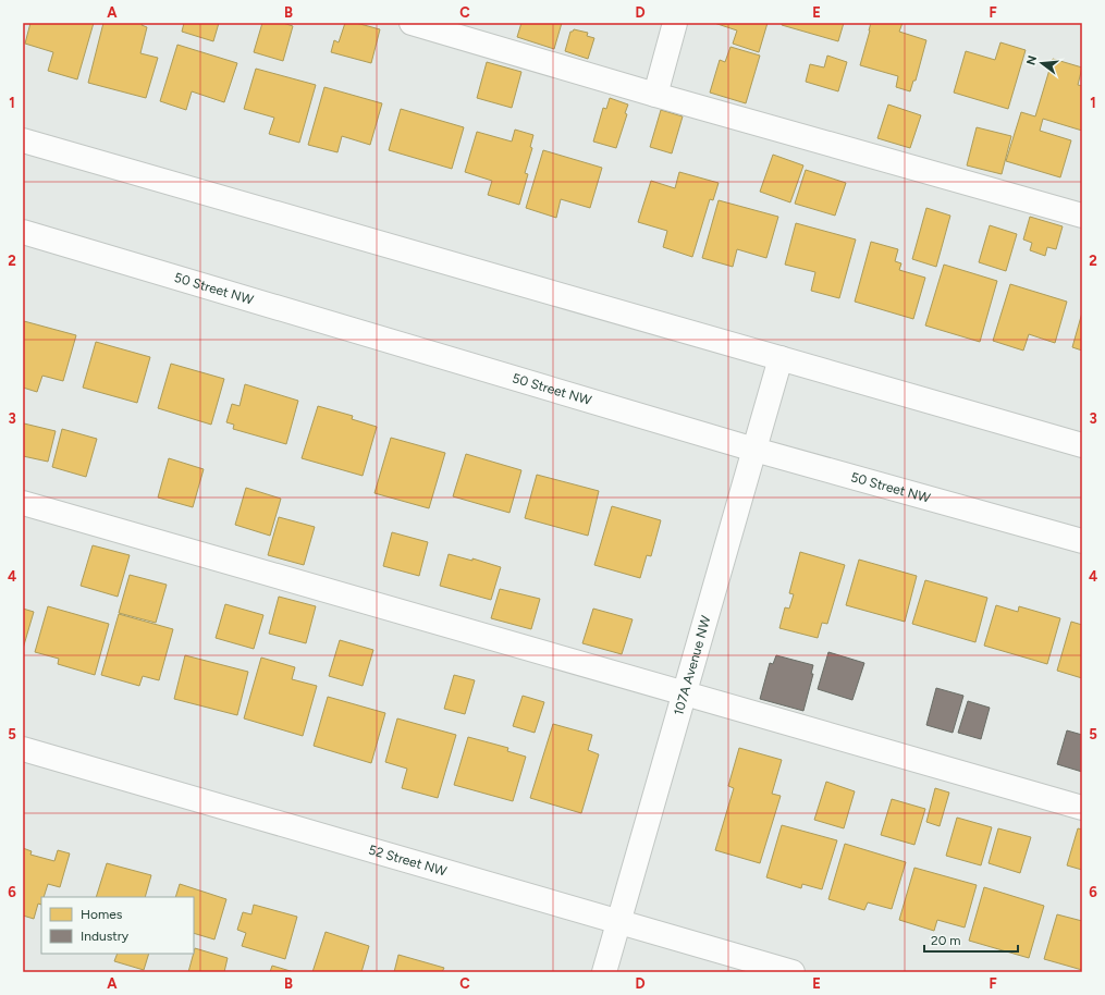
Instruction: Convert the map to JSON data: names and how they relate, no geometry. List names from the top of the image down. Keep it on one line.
{"streets":{"street":["50 Street NW","107A Avenue NW","52 Street NW"]},"crossings":[["50 Street NW","107A Avenue NW"],["107A Avenue NW","52 Street NW"]],"legend":["Homes","Industry"],"scale_bar":"20 m","north":"left","grid":{"columns":["A","B","C","D","E","F"],"rows":["1","2","3","4","5","6"]}}
